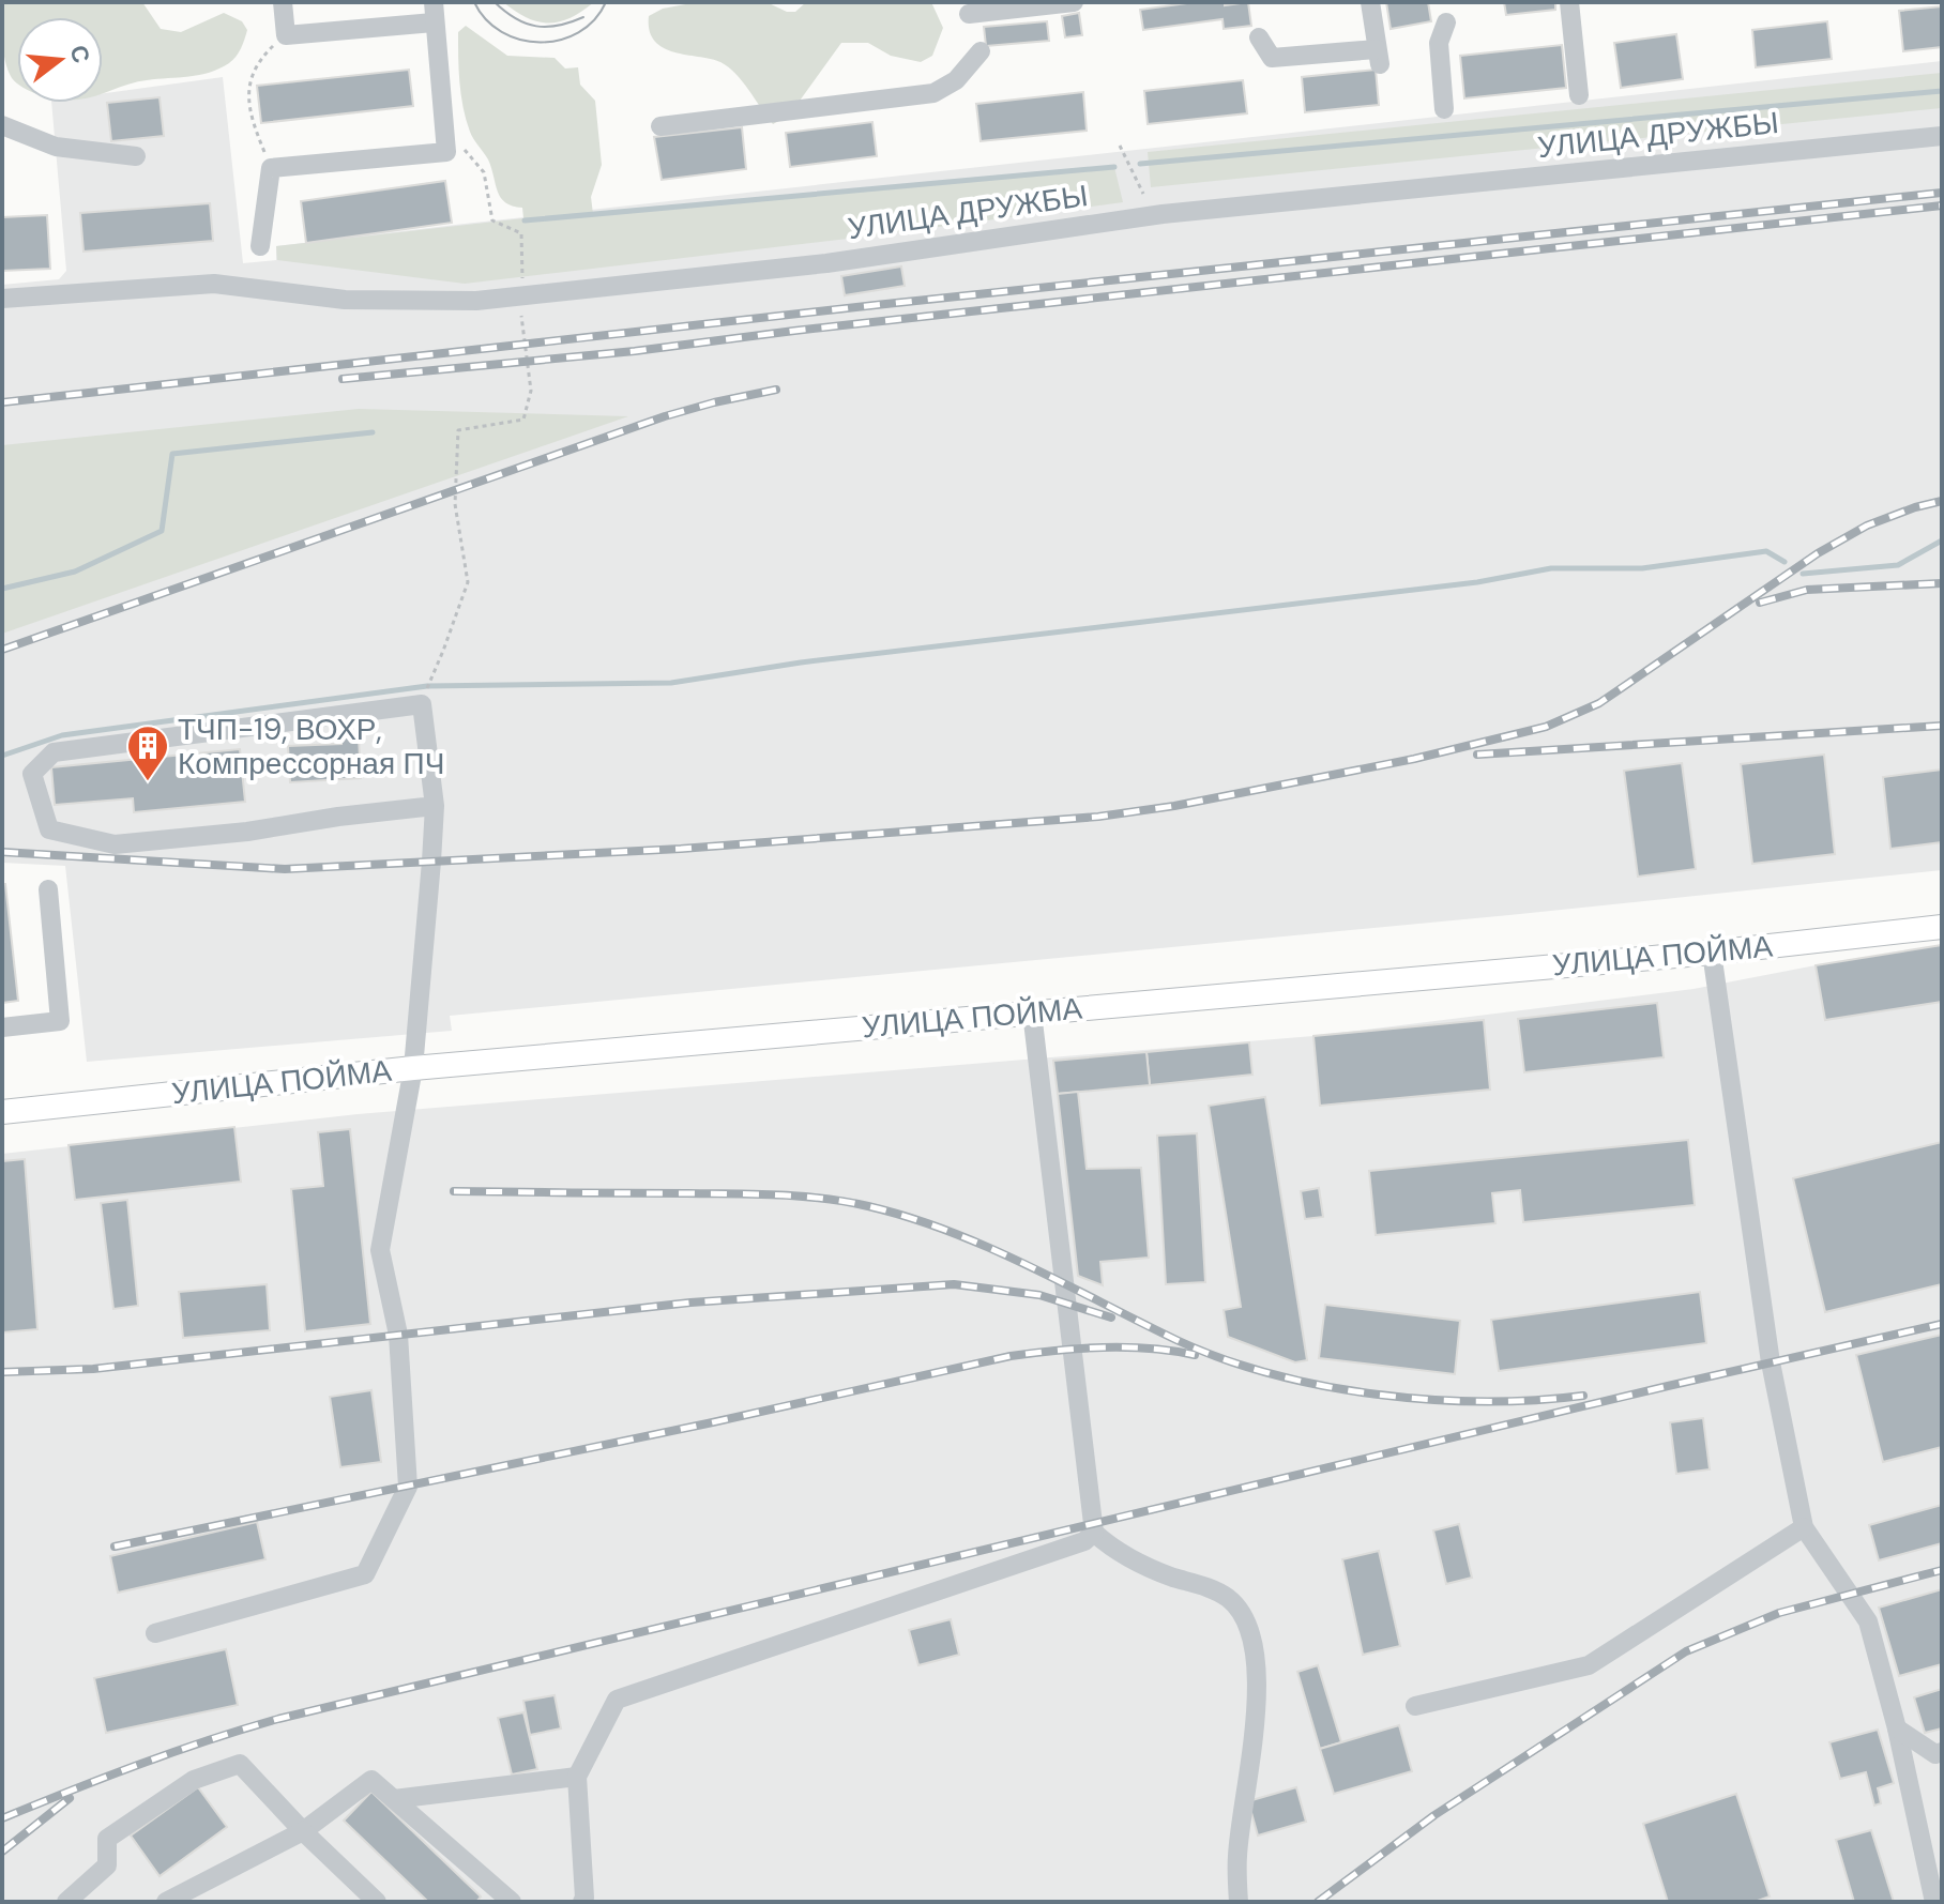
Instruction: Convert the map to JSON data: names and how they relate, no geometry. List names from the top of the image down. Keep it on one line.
{"streets":{"main road":["УЛИЦА ПОЙМА"],"street":["УЛИЦА ДРУЖБЫ"]},"places":{"building":["ТЧП-19, ВОХР, Компрессорная ПЧ"]},"north":"right"}
